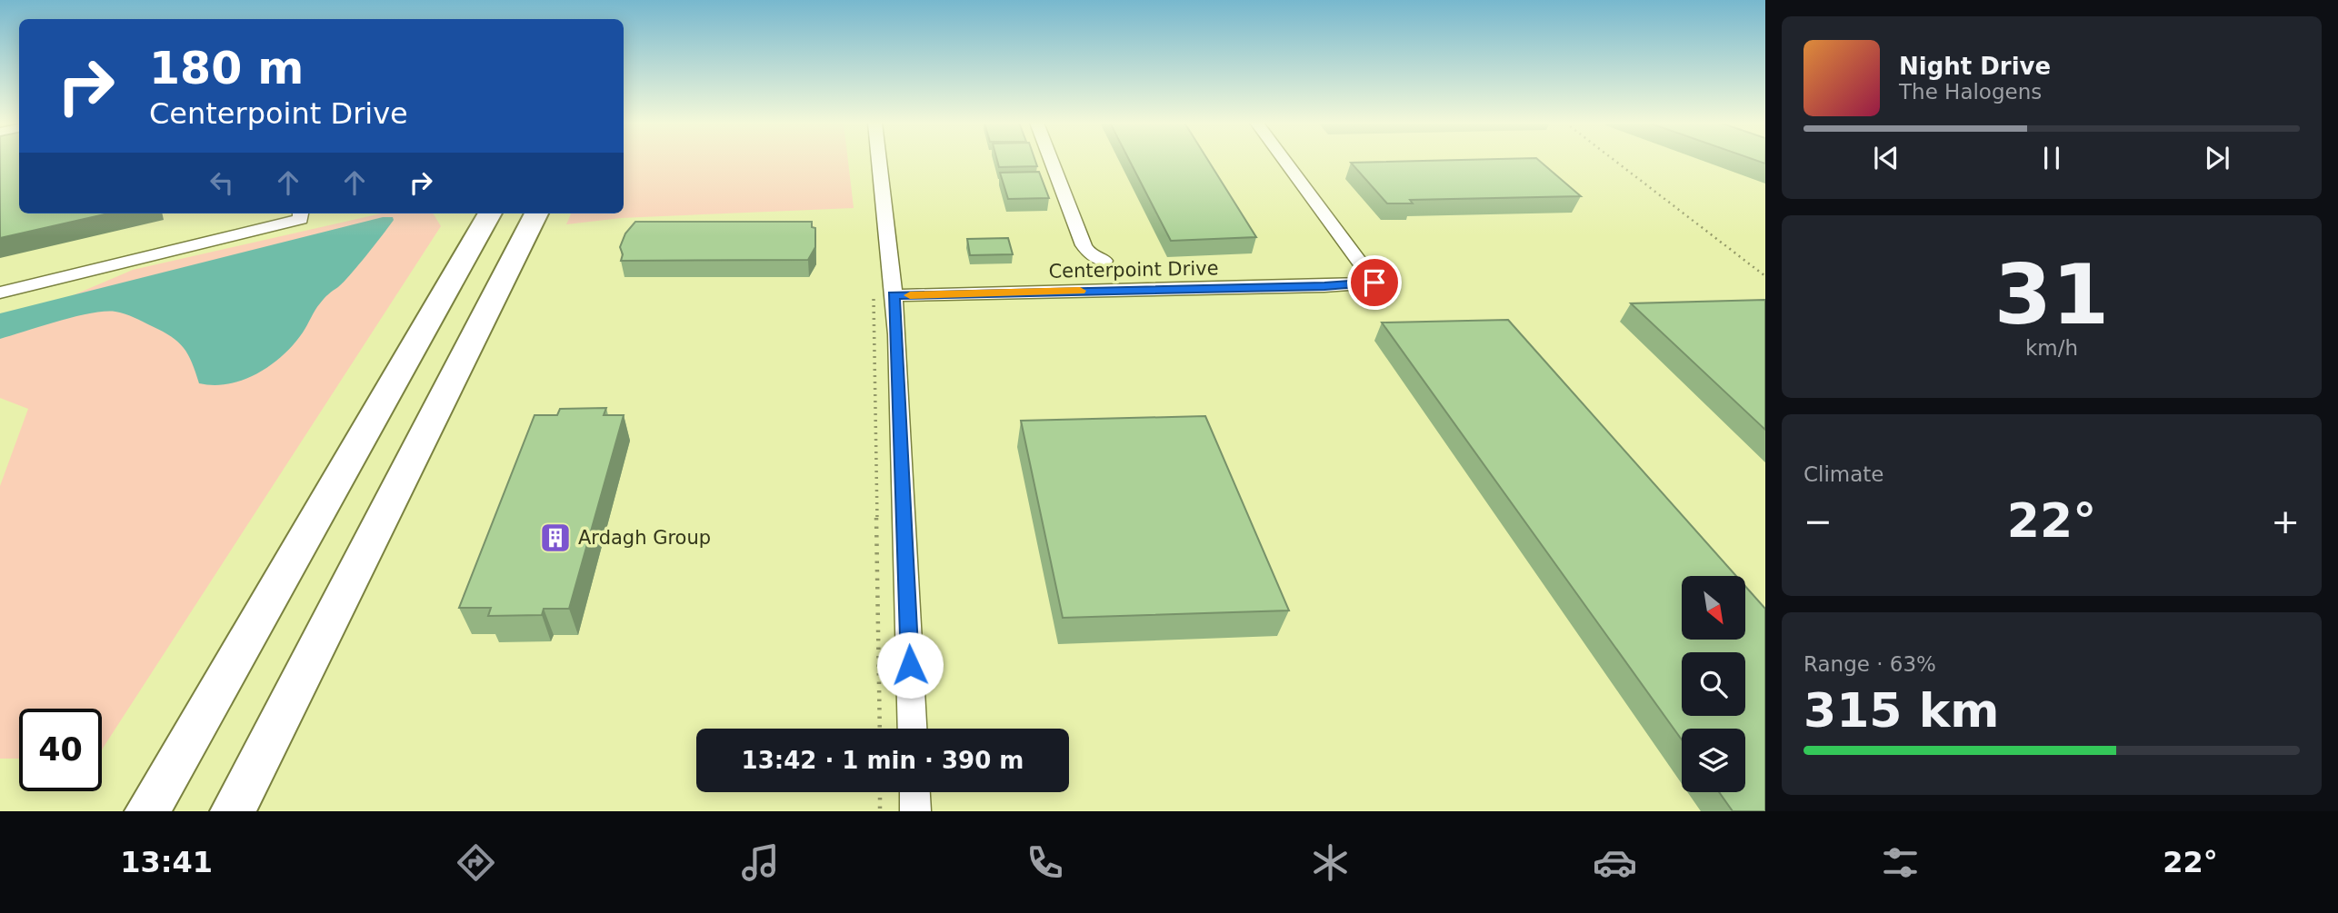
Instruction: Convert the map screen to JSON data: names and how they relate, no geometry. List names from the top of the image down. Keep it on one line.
{"streets":{"street":["Centerpoint Drive"]},"places":{"building":["Ardagh Group"]},"north":"bottom right","page":{"turn":["180 m","Centerpoint Drive"],"song":["Night Drive","The Halogens"],"tile":[["31","km/h"],"Climate",["Range · 63%","315 km"]],"heat":["−","22°","+"],"limit":"40","trip":"13:42 · 1 min · 390 m","tabs":["13:41","22°"]}}
